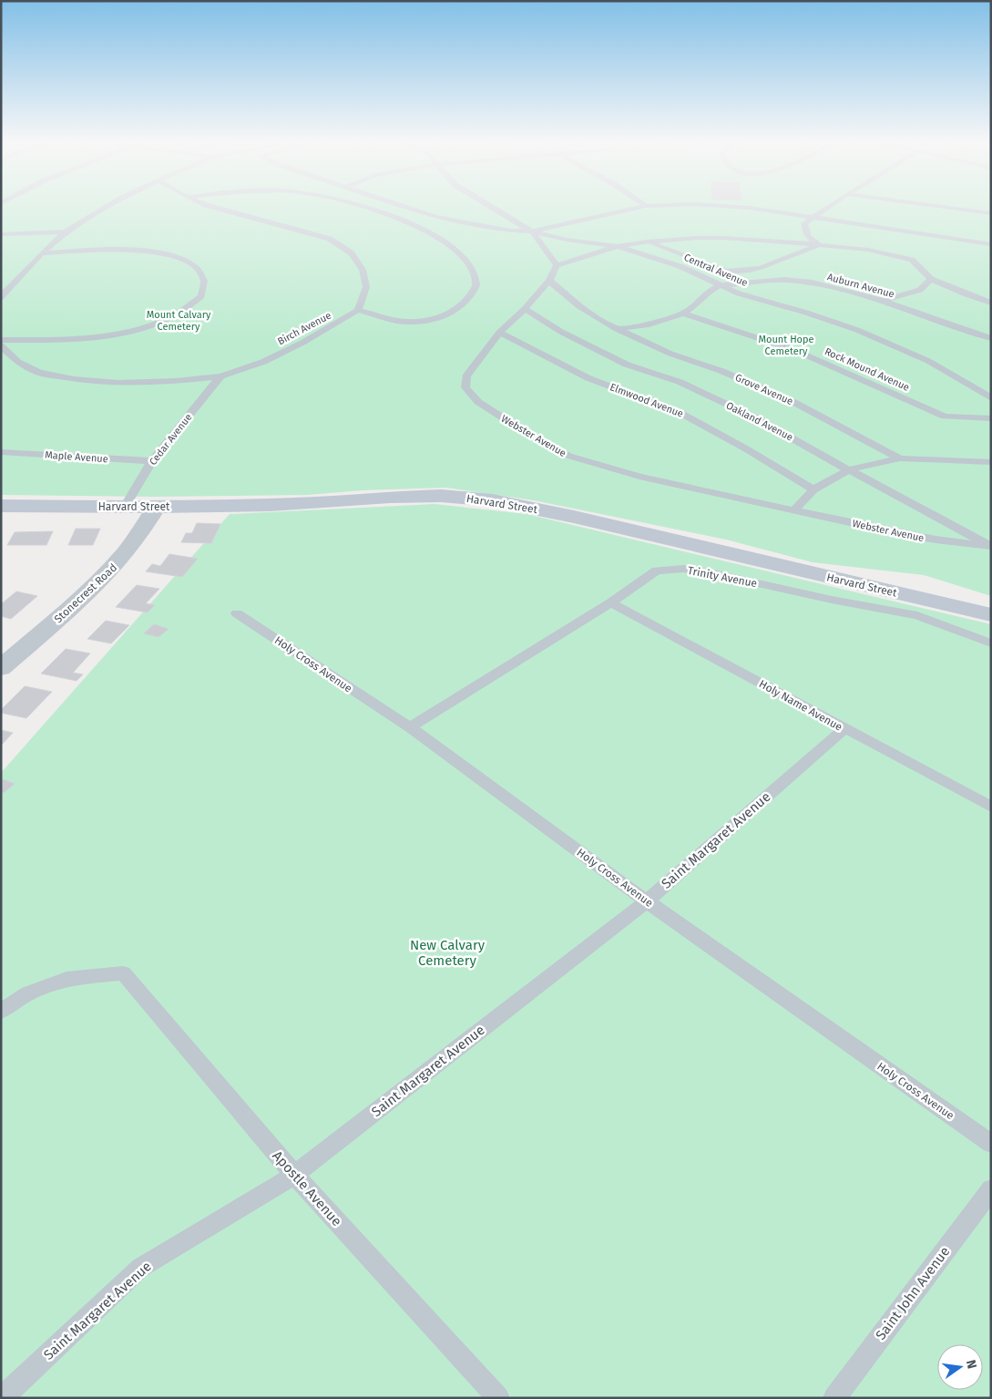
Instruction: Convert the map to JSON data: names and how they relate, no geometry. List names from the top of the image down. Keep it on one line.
{"streets":{"main road":["Harvard Street"],"street":["Stonecrest Road"],"lane":["Central Avenue","Auburn Avenue","Birch Avenue","Rock Mound Avenue","Grove Avenue","Elmwood Avenue","Oakland Avenue","Webster Avenue","Cedar Avenue","Maple Avenue","Trinity Avenue","Holy Cross Avenue","Holy Name Avenue","Saint Margaret Avenue","Apostle Avenue","Saint John Avenue"]},"crossings":[["Central Avenue","Auburn Avenue"],["Birch Avenue","Cedar Avenue"],["Grove Avenue","Webster Avenue"],["Elmwood Avenue","Webster Avenue"],["Oakland Avenue","Webster Avenue"],["Cedar Avenue","Maple Avenue"],["Cedar Avenue","Harvard Street"],["Harvard Street","Stonecrest Road"],["Trinity Avenue","Holy Cross Avenue"],["Trinity Avenue","Holy Name Avenue"],["Holy Cross Avenue","Saint Margaret Avenue"],["Holy Name Avenue","Saint Margaret Avenue"],["Saint Margaret Avenue","Apostle Avenue"]],"parks":["Mount Calvary Cemetery","Mount Hope Cemetery","New Calvary Cemetery"],"north":"right"}
